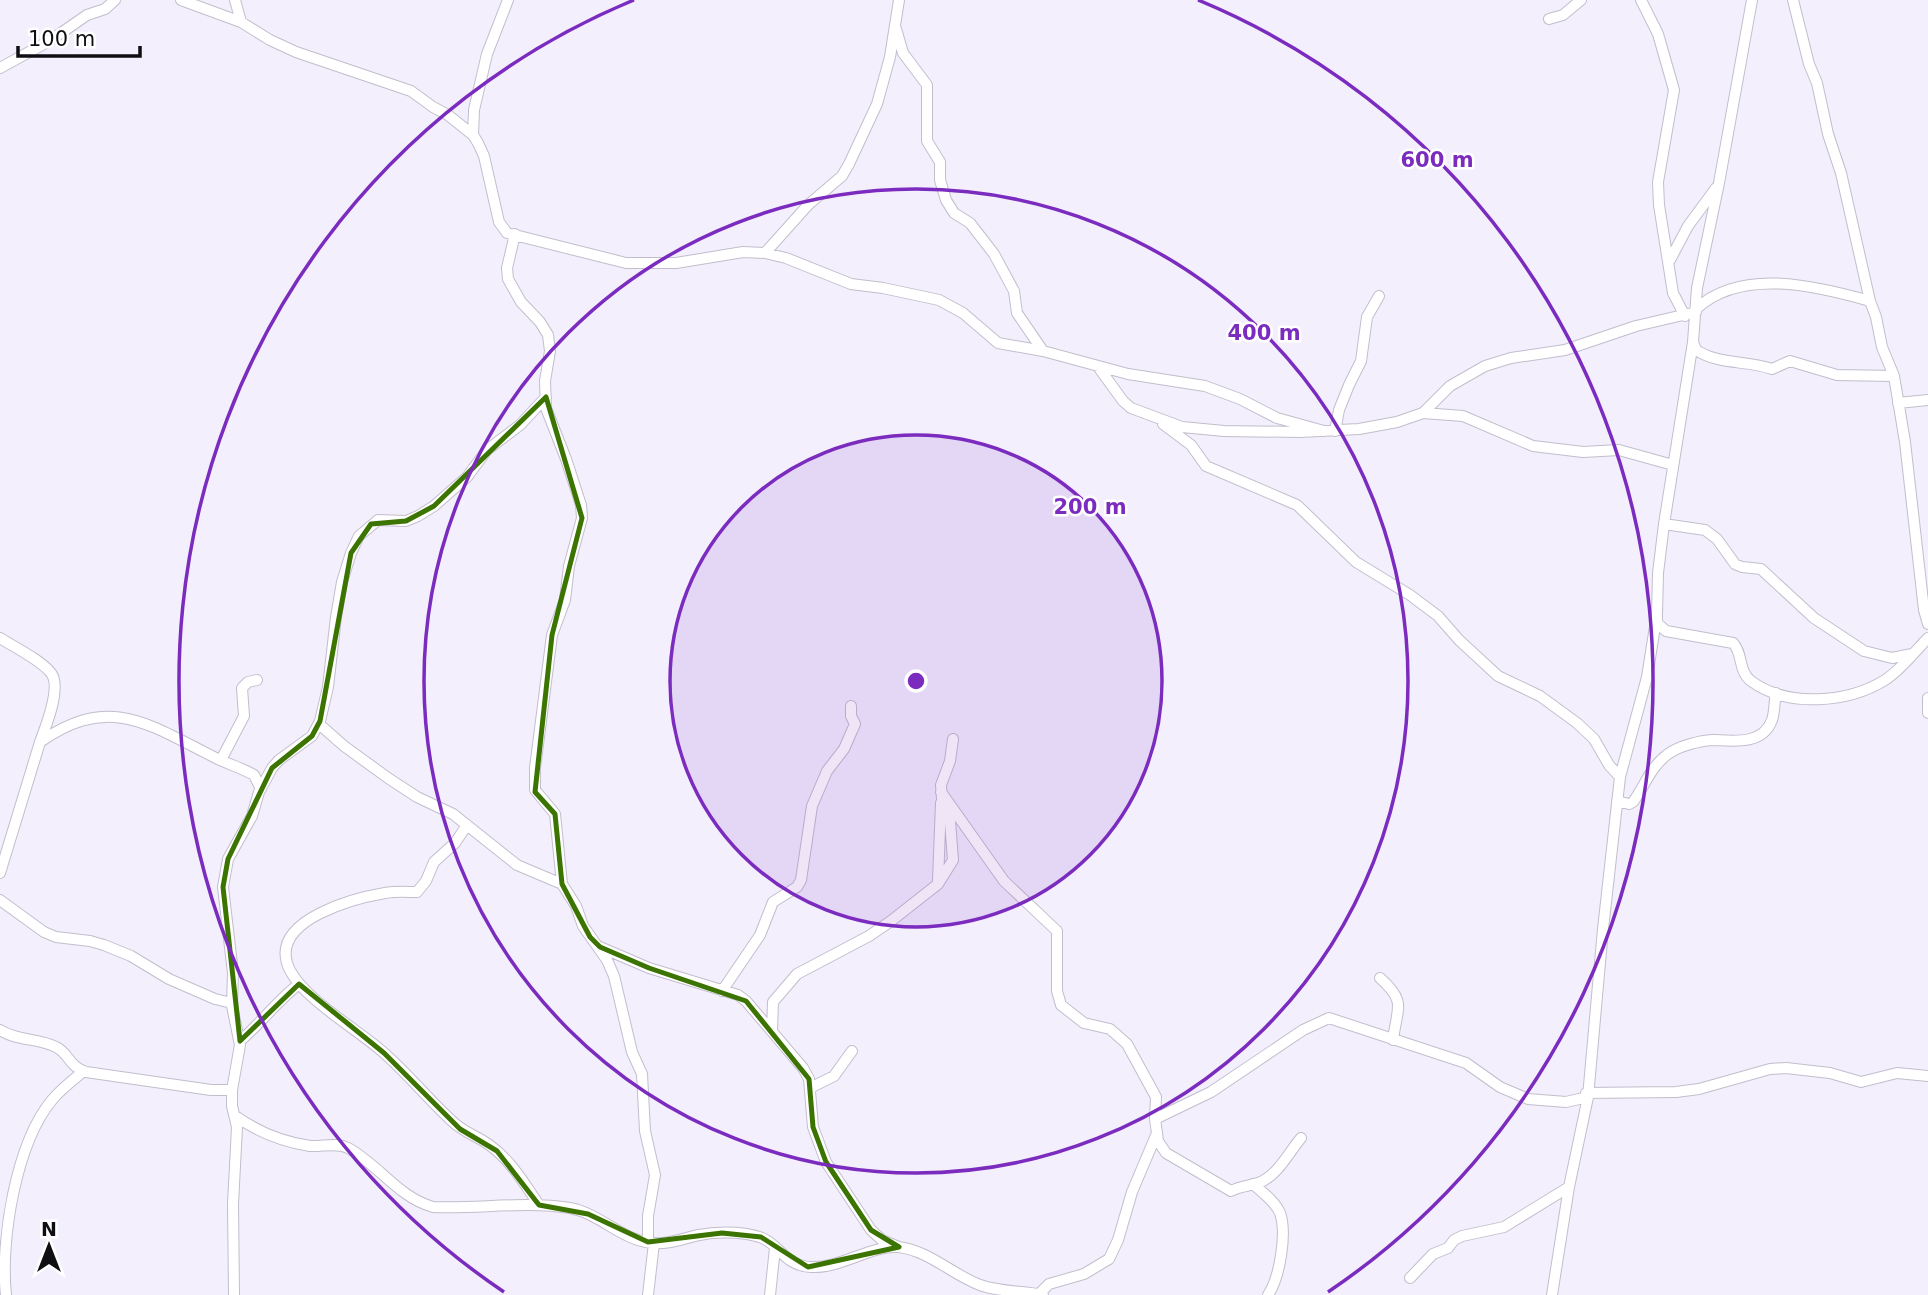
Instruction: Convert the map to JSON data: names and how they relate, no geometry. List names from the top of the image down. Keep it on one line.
{"scale_bar":"100 m","north":"top","rings":["600 m","400 m","200 m"]}
